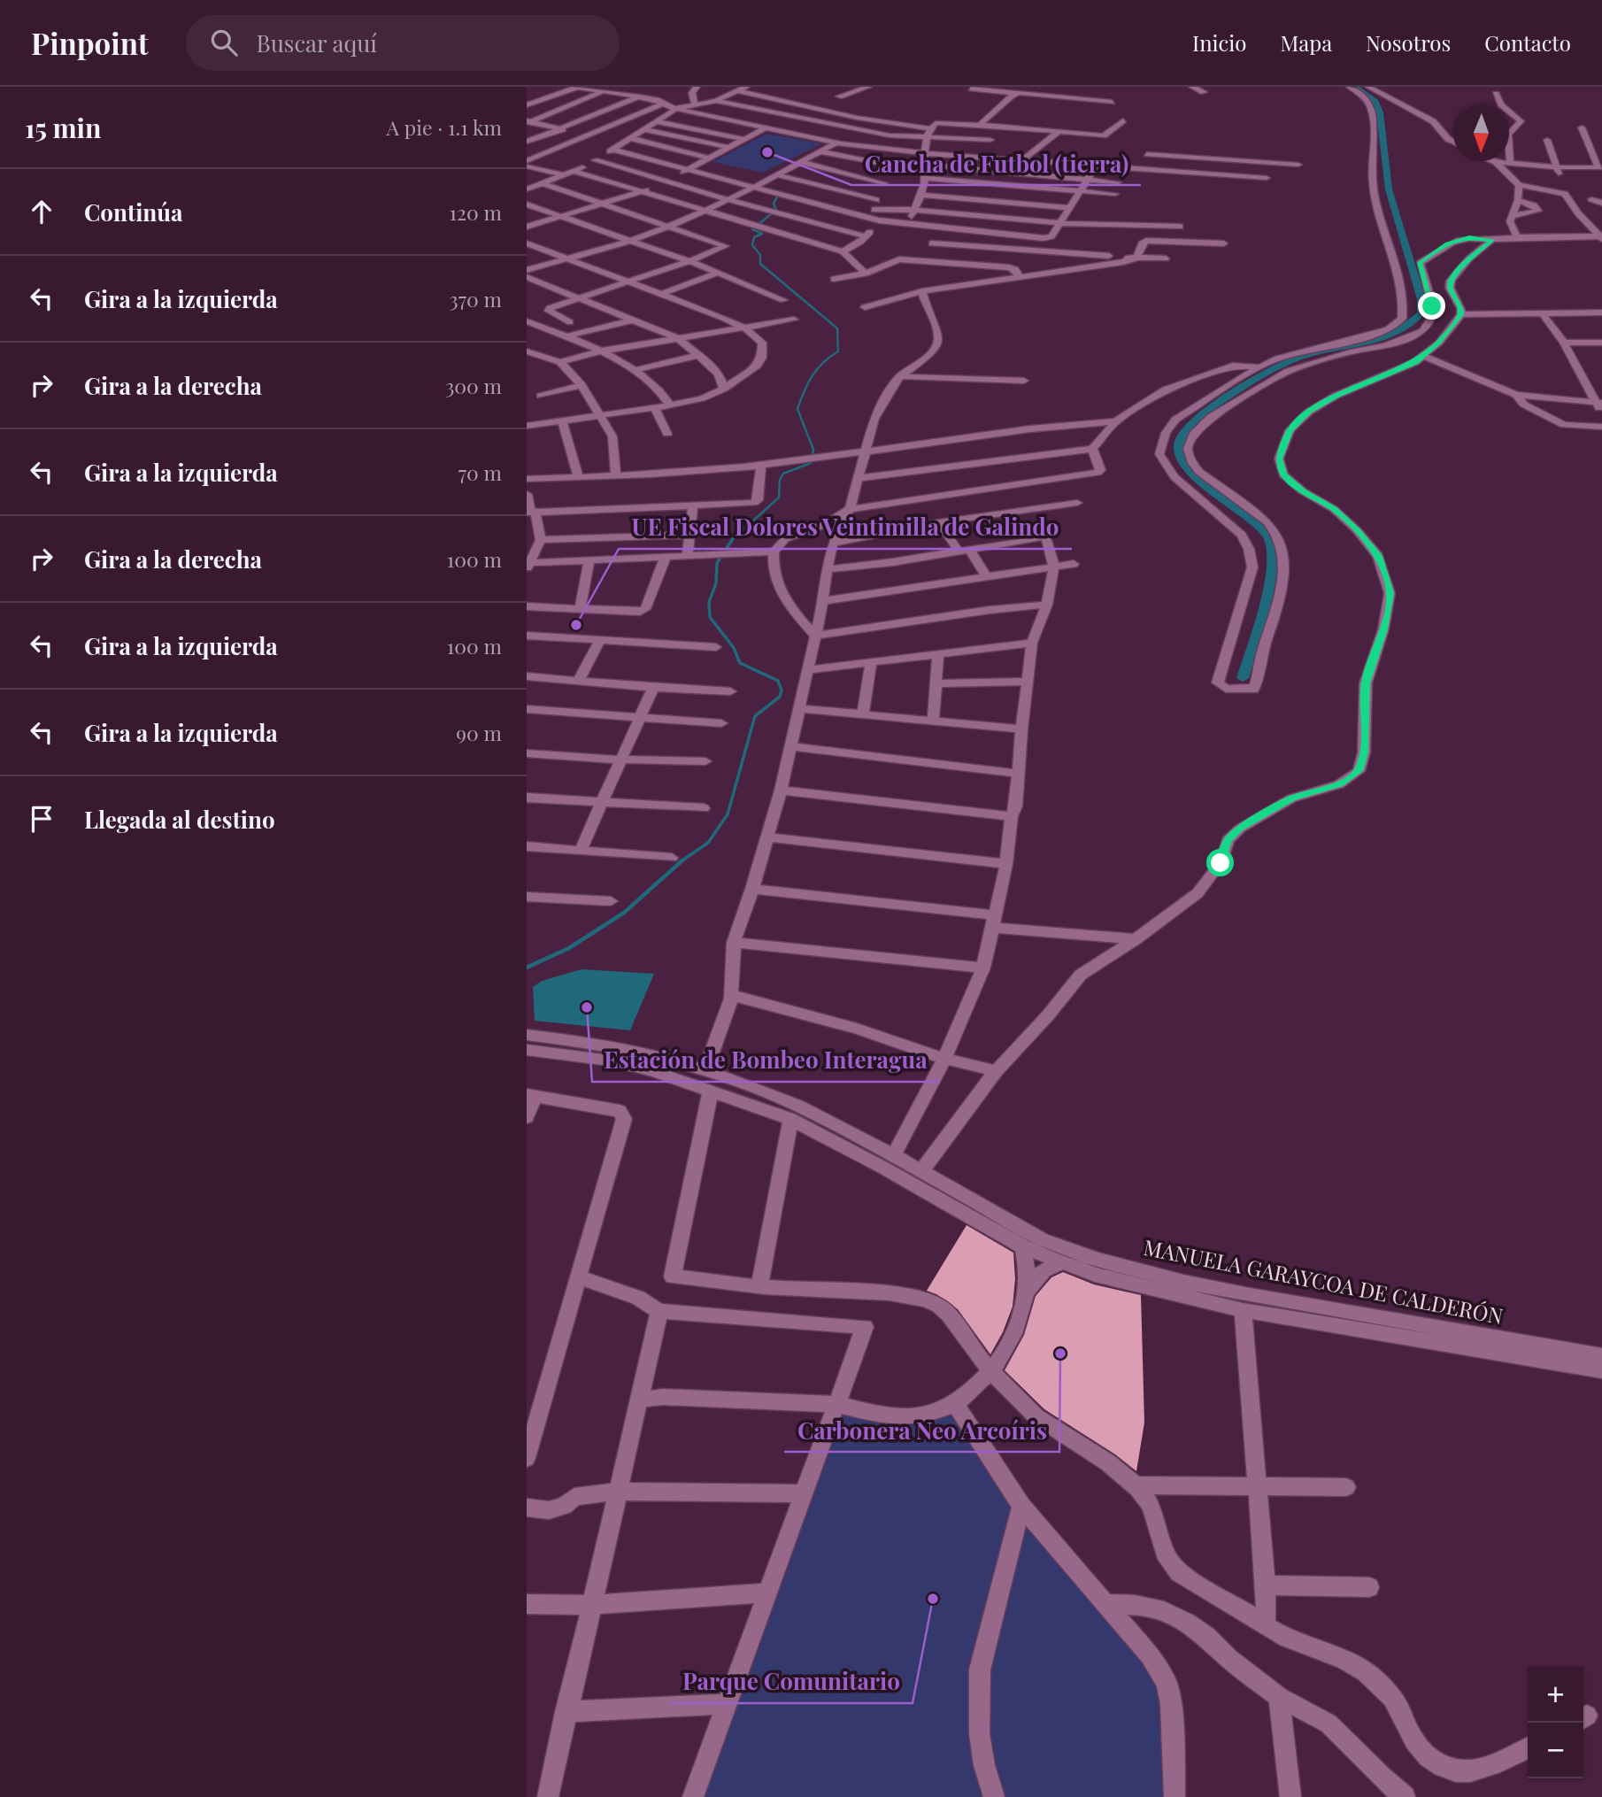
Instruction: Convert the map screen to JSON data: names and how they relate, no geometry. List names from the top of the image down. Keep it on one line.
{"streets":{"street":["MANUELA GARAYCOA DE CALDERÓN"]},"places":["Cancha de Futbol (tierra)","UE Fiscal Dolores Veintimilla de Galindo","Estación de Bombeo Interagua","Carbonera Neo Arcoíris","Parque Comunitario"],"north":"bottom","page":{"header":"Pinpoint","search":"Buscar aquí","nav":["Inicio","Mapa","Nosotros","Contacto"],"heading":["15 min","A pie · 1.1 km"],"list":[["Continúa","120 m"],["Gira a la izquierda","370 m"],["Gira a la derecha","300 m"],["Gira a la izquierda","70 m"],["Gira a la derecha","100 m"],["Gira a la izquierda","100 m"],["Gira a la izquierda","90 m"],"Llegada al destino"],"map_buttons":["+","−"]}}
